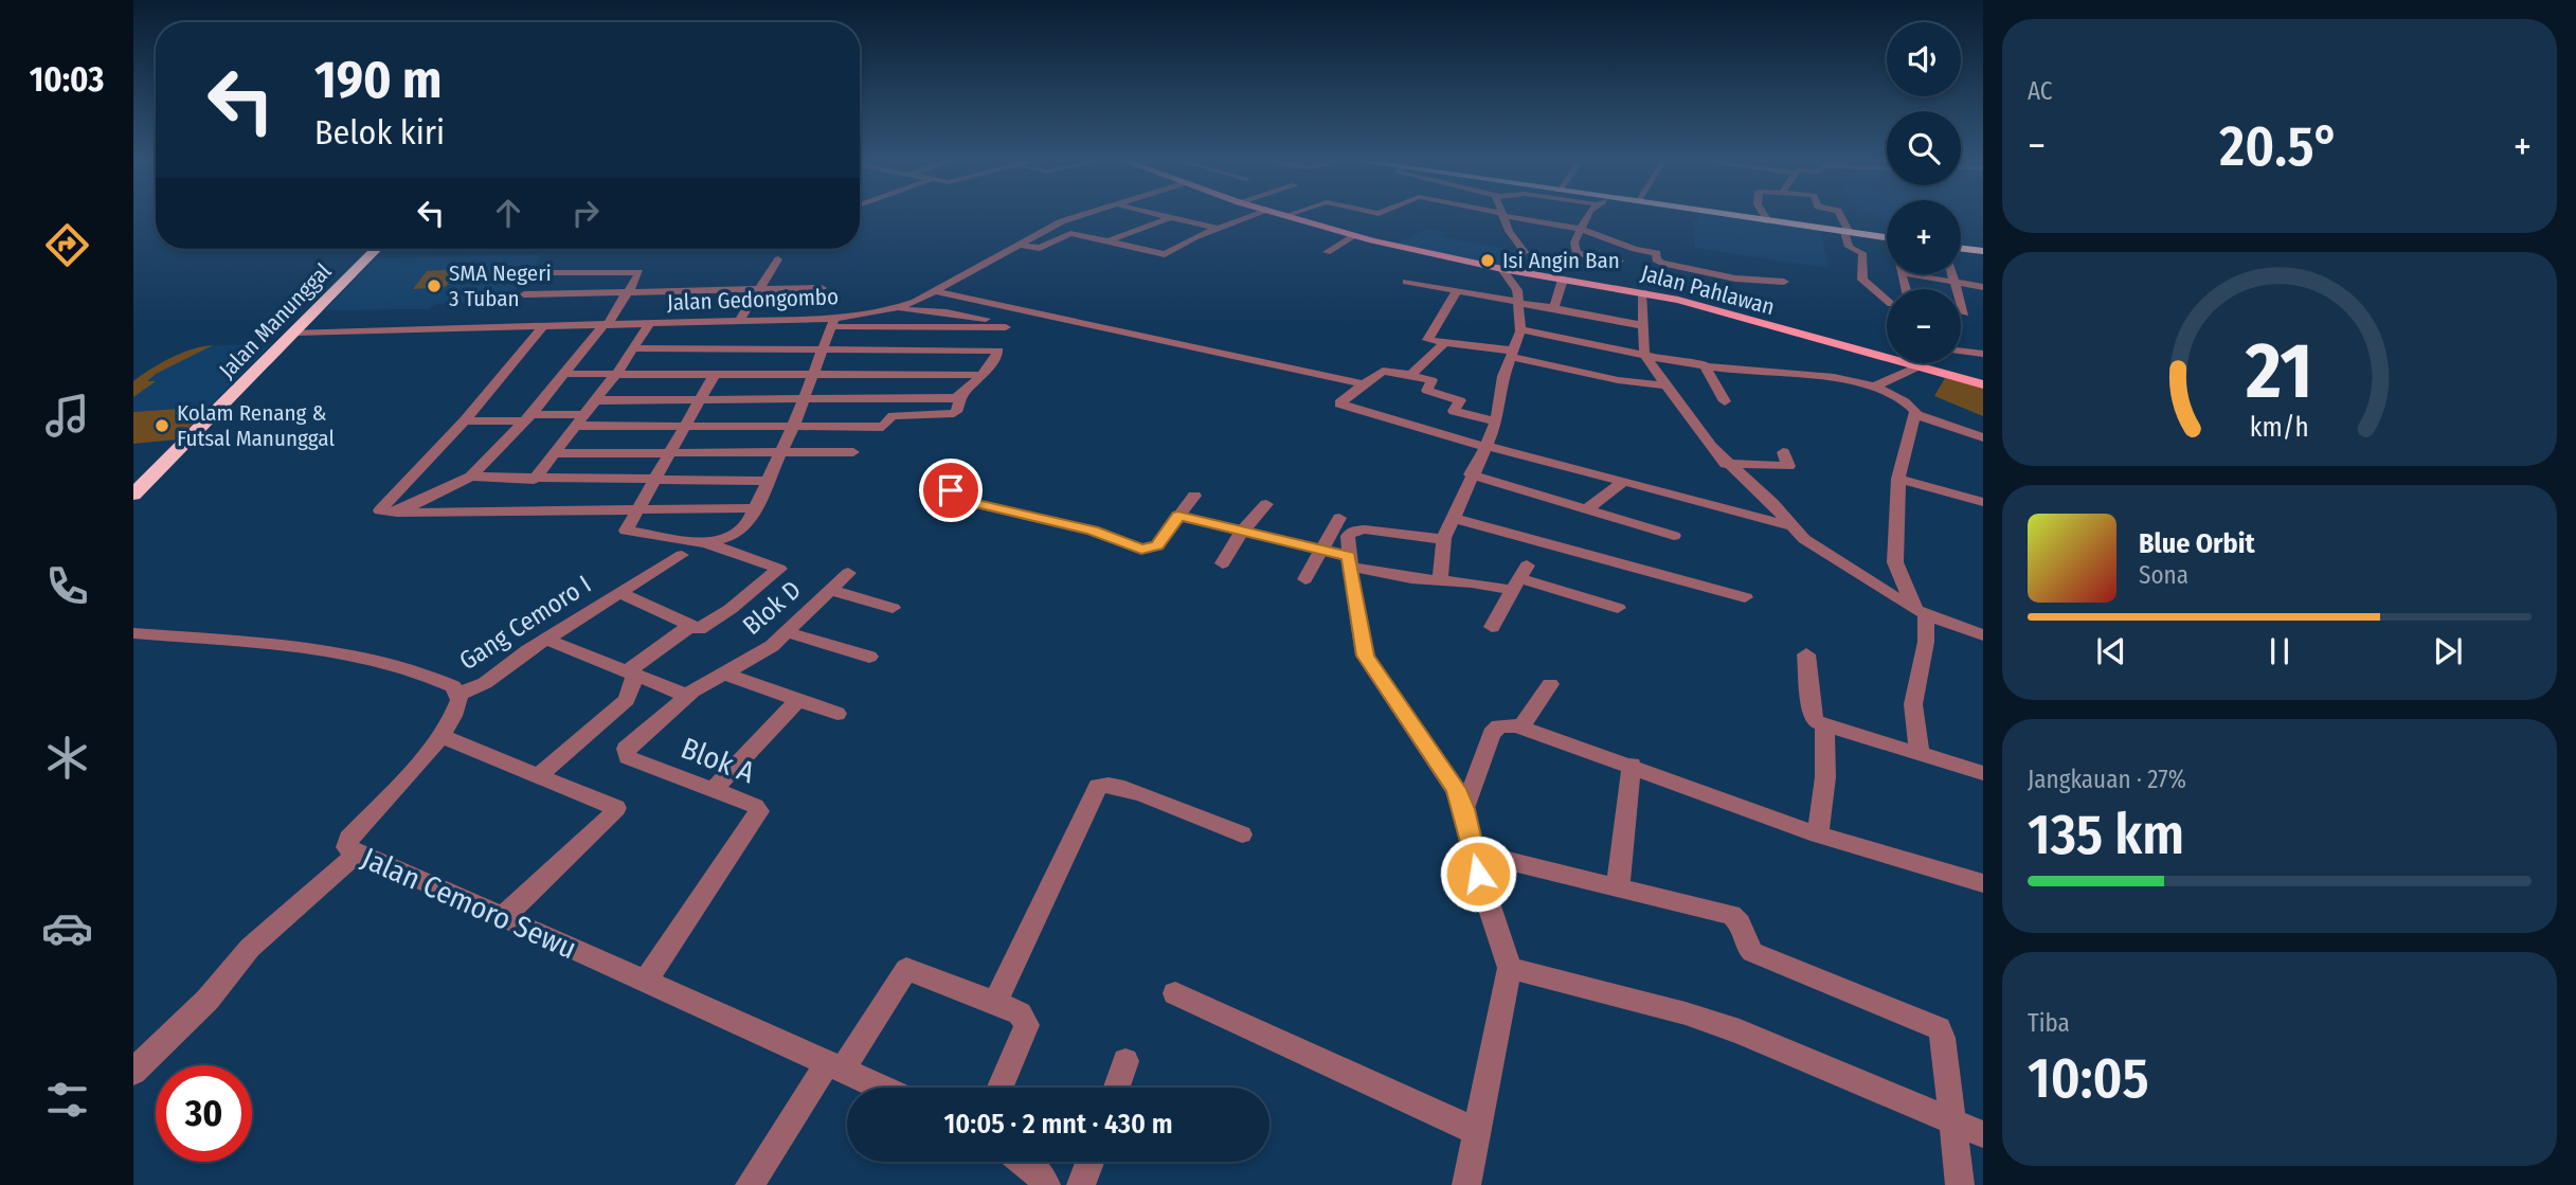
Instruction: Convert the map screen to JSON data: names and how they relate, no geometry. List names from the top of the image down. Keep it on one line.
{"streets":{"highway":["Jalan Manunggal"],"main road":["Jalan Pahlawan"],"street":["Jalan Gedongombo","Blok D","Gang Cemoro I","Blok A","Jalan Cemoro Sewu"]},"crossings":[["Jalan Gedongombo","Jalan Manunggal"],["Blok D","Blok A"],["Gang Cemoro I","Jalan Cemoro Sewu"],["Blok A","Jalan Cemoro Sewu"]],"places":["Isi Angin Ban","SMA Negeri 3 Tuban","Kolam Renang & Futsal Manunggal"],"page":{"tabs":"10:03","tile":["AC",["Jangkauan · 27%","135 km"],["Tiba","10:05"]],"map_buttons":["+","−"],"turn":["190 m","Belok kiri"],"heat":["−","20.5°","+"],"song":["Blue Orbit","Sona"],"limit":"30","trip":"10:05 · 2 mnt · 430 m","gauge":["21","km/h"]}}
